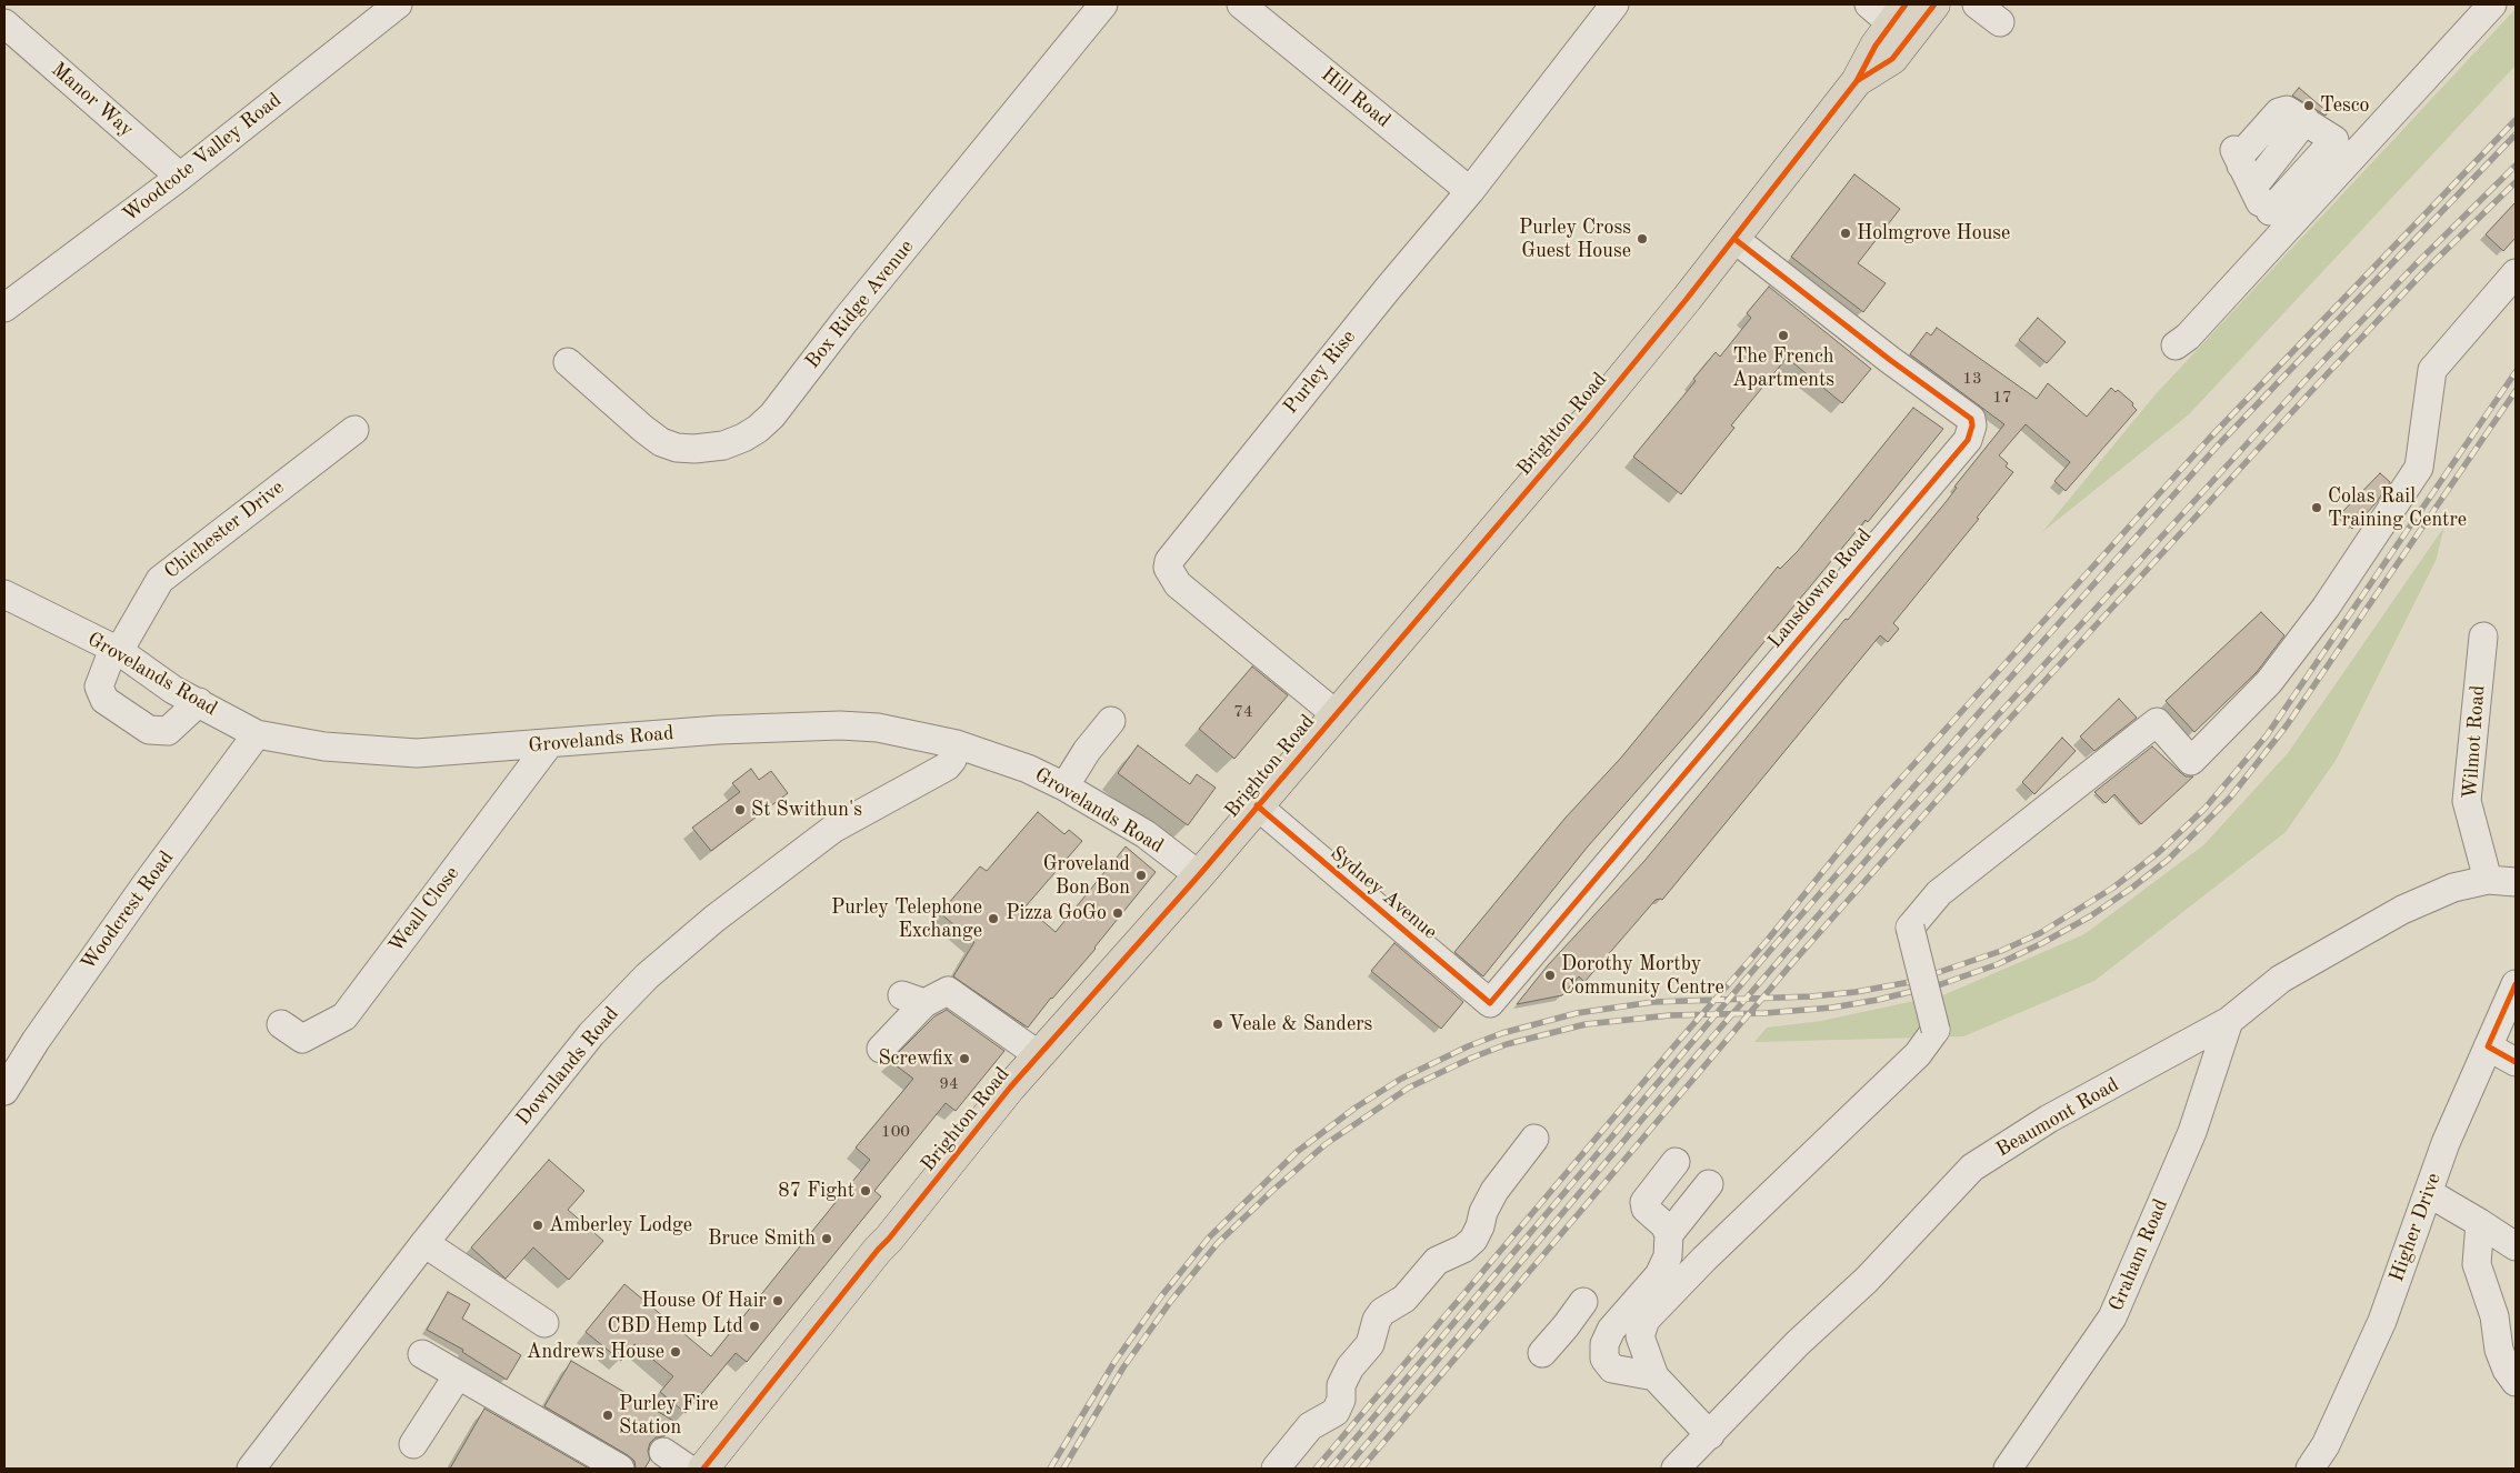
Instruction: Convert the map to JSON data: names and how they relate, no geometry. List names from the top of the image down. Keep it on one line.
{"streets":{"highway":["Brighton Road"],"street":["Hill Road","Manor Way","Woodcote Valley Road","Box Ridge Avenue","Purley Rise","Chichester Drive","Lansdowne Road","Grovelands Road","Wilmot Road","Sydney Avenue","Weall Close","Woodcrest Road","Downlands Road","Beaumont Road","Higher Drive","Graham Road"]},"crossings":[["Hill Road","Purley Rise"],["Manor Way","Woodcote Valley Road"],["Purley Rise","Brighton Road"],["Brighton Road","Lansdowne Road"],["Brighton Road","Grovelands Road"],["Brighton Road","Sydney Avenue"],["Chichester Drive","Grovelands Road"],["Lansdowne Road","Sydney Avenue"],["Grovelands Road","Weall Close"],["Grovelands Road","Woodcrest Road"],["Grovelands Road","Downlands Road"],["Wilmot Road","Beaumont Road"],["Beaumont Road","Graham Road"]],"places":["Tesco","Holmgrove House","Purley Cross Guest House","The French Apartments","Colas Rail Training Centre","St Swithun's","Groveland Bon Bon","Pizza GoGo","Purley Telephone Exchange","Dorothy Mortby Community Centre","Veale & Sanders","Screwfix","87 Fight","Amberley Lodge","Bruce Smith","House Of Hair","CBD Hemp Ltd","Andrews House","Purley Fire Station"],"house_numbers":["13","17","74","94","100"]}
